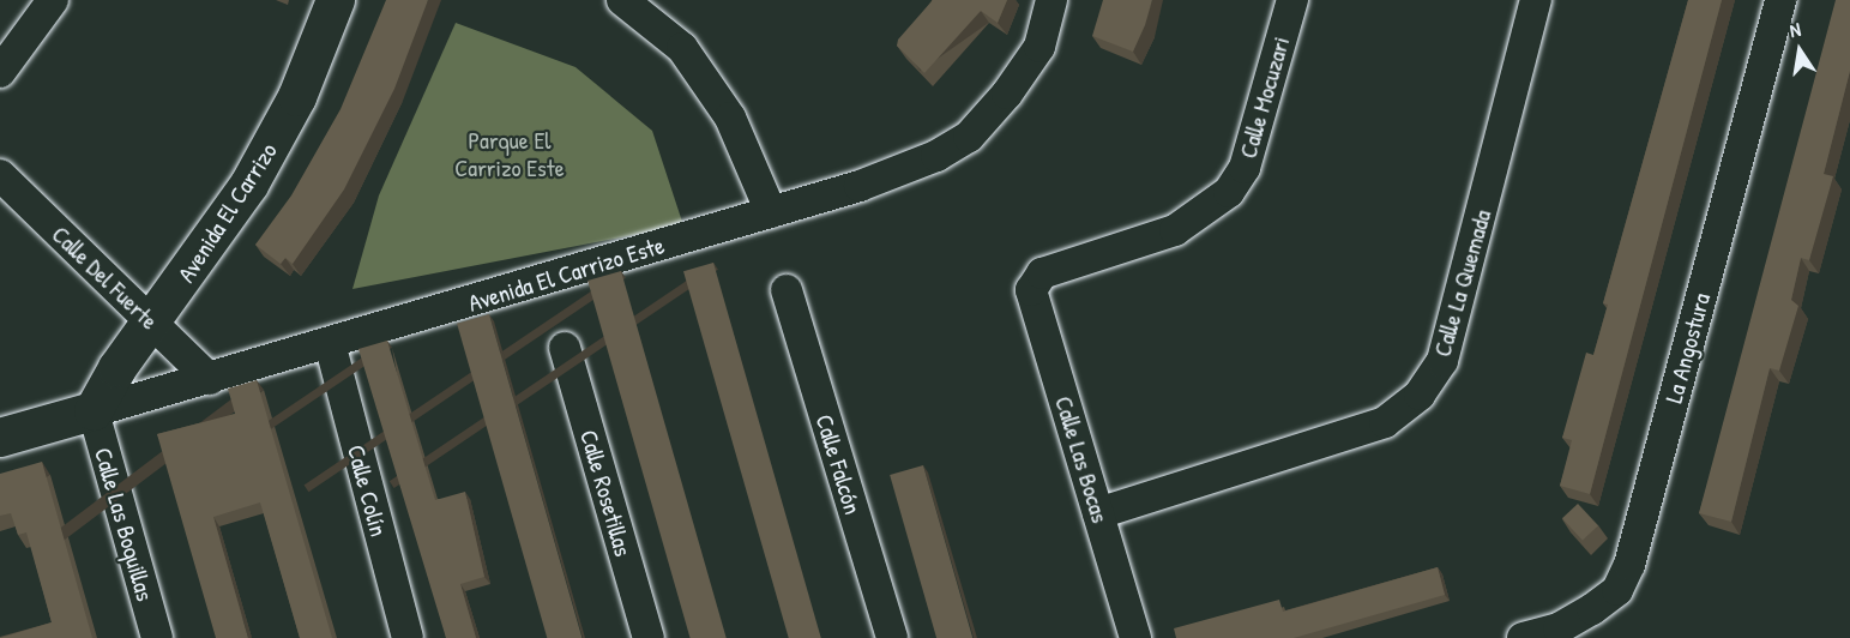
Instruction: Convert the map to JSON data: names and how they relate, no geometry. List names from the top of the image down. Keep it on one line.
{"streets":{"street":["Calle Mocuzari","Avenida El Carrizo","Avenida El Carrizo Este","Calle Del Fuerte","Calle La Quemada","La Angostura","Calle Las Bocas","Calle Falcón","Calle Colín","Calle Rosetillas","Calle Las Boquillas"]},"crossings":[["Calle Mocuzari","Calle Las Bocas"],["Avenida El Carrizo","Avenida El Carrizo Este"],["Avenida El Carrizo","Calle Del Fuerte"],["Avenida El Carrizo","Calle Las Boquillas"],["Avenida El Carrizo Este","Calle Del Fuerte"],["Avenida El Carrizo Este","Calle Colín"],["Avenida El Carrizo Este","Calle Las Boquillas"],["Calle La Quemada","Calle Las Bocas"]],"parks":["Parque El Carrizo Este"],"north":"top"}
